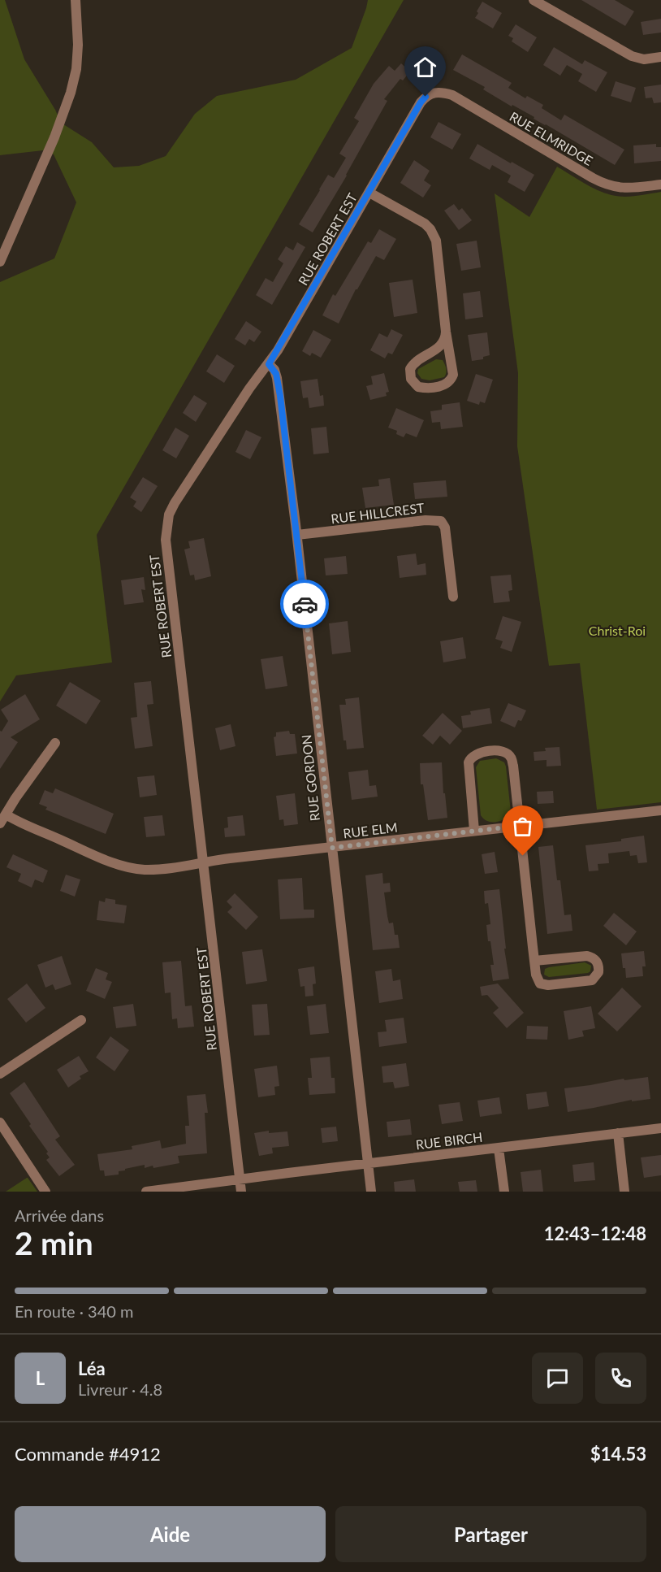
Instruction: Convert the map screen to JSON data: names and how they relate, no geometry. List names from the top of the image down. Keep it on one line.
{"streets":{"street":["RUE ELMRIDGE","RUE ROBERT EST","RUE HILLCREST","RUE GORDON","RUE ELM","RUE BIRCH"]},"crossings":[["RUE ELMRIDGE","RUE ROBERT EST"],["RUE ROBERT EST","RUE GORDON"],["RUE ROBERT EST","RUE ELM"],["RUE ROBERT EST","RUE BIRCH"],["RUE HILLCREST","RUE GORDON"],["RUE GORDON","RUE ELM"],["RUE GORDON","RUE BIRCH"]],"parks":["Christ-Roi"],"page":{"heading":["2 min","Arrivée dans","12:43–12:48"],"panel":["Léa","Livreur · 4.8","Commande #4912","$14.53"],"bar":"En route · 340 m","round":"L","buttons":["Aide","Partager"]}}
